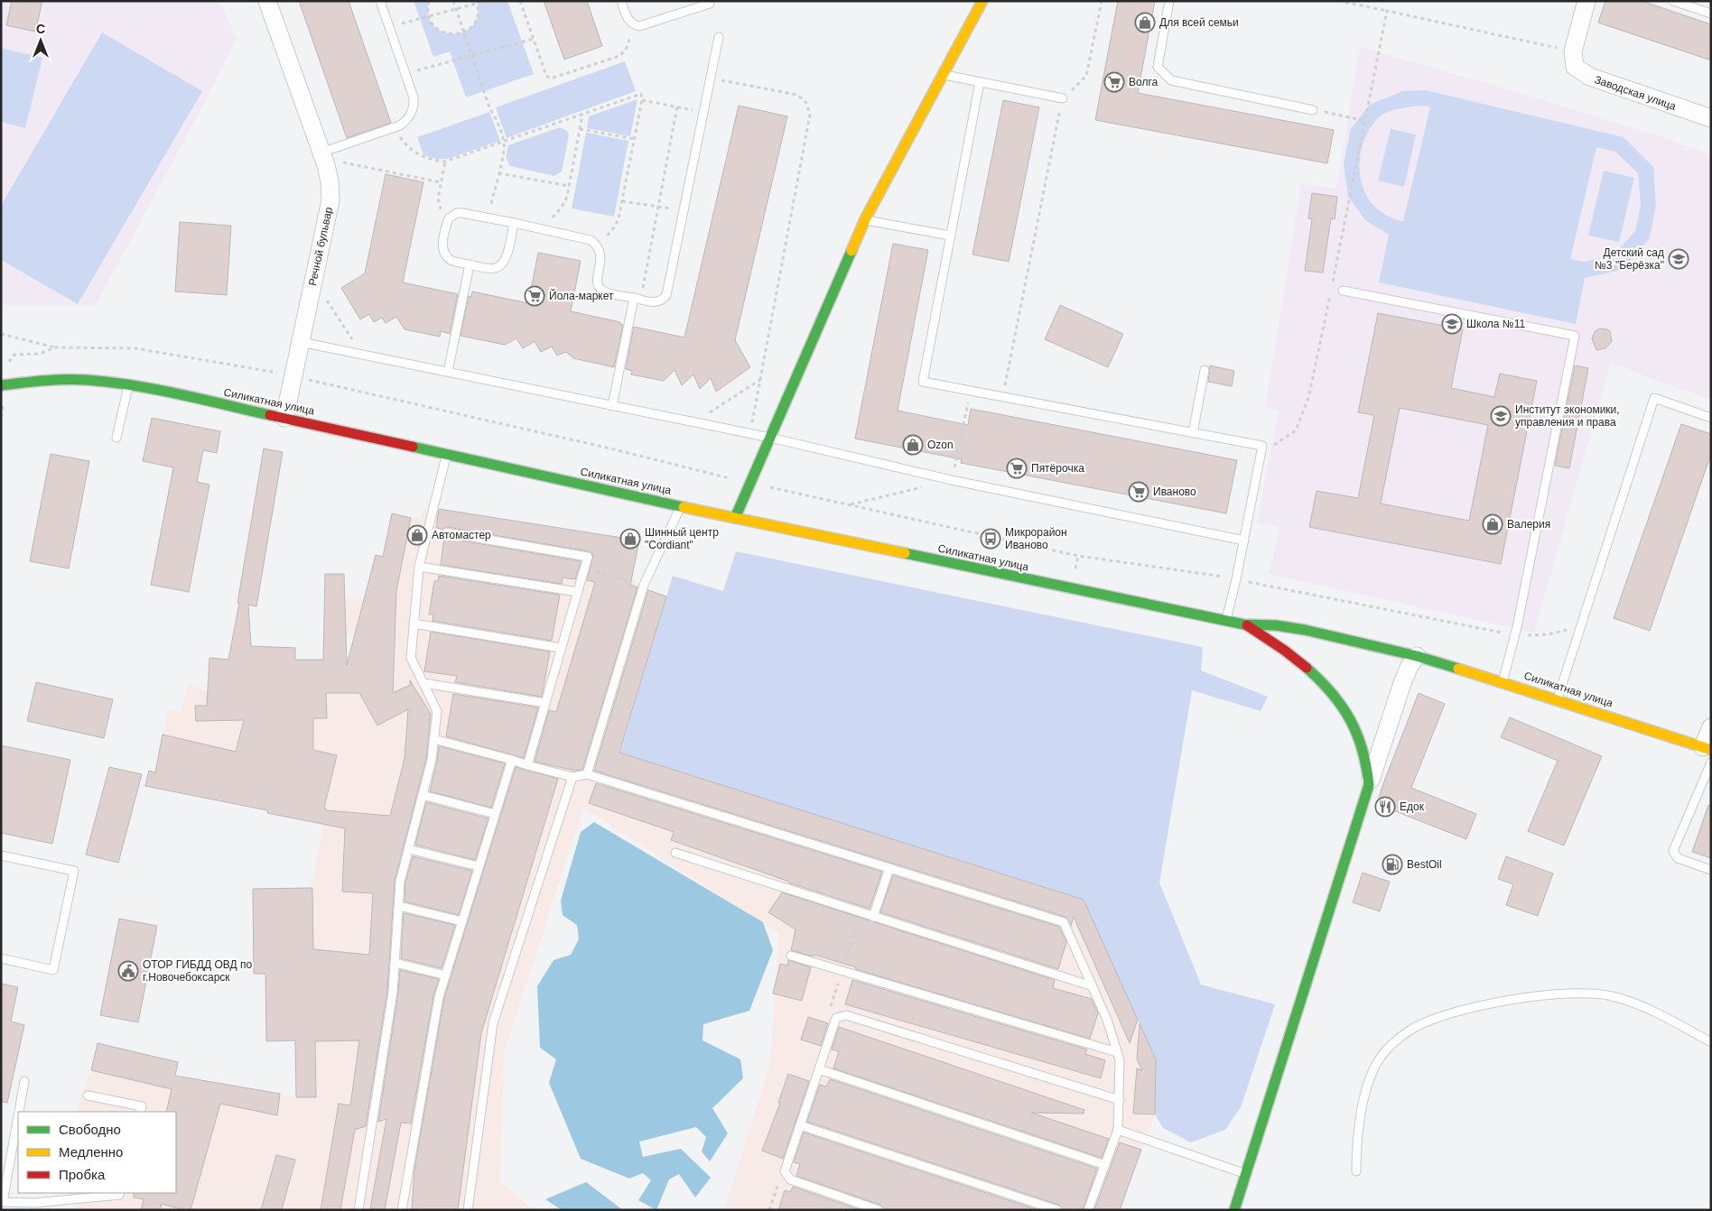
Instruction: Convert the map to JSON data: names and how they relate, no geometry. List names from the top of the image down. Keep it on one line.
{"streets":{"street":["Заводская улица","Речной бульвар","Силикатная улица"]},"crossings":[["Речной бульвар","Силикатная улица"]],"places":{"shop":["Для всей семьи","Ozon","Валерия","Автомастер","Шинный центр \"Cordiant\""],"supermarket":["Волга","Йола-маркет","Пятёрочка","Иваново"],"school or university":["Детский сад №3 \"Берёзка\"","Школа №11","Институт экономики, управления и права"],"bus stop":["Микрорайон Иваново"],"restaurant":["Едок"],"fuel station":["BestOil"],"public building":["ОТОР ГИБДД ОВД по г.Новочебоксарск"]},"legend":["Свободно","Медленно","Пробка"],"north":"top"}
